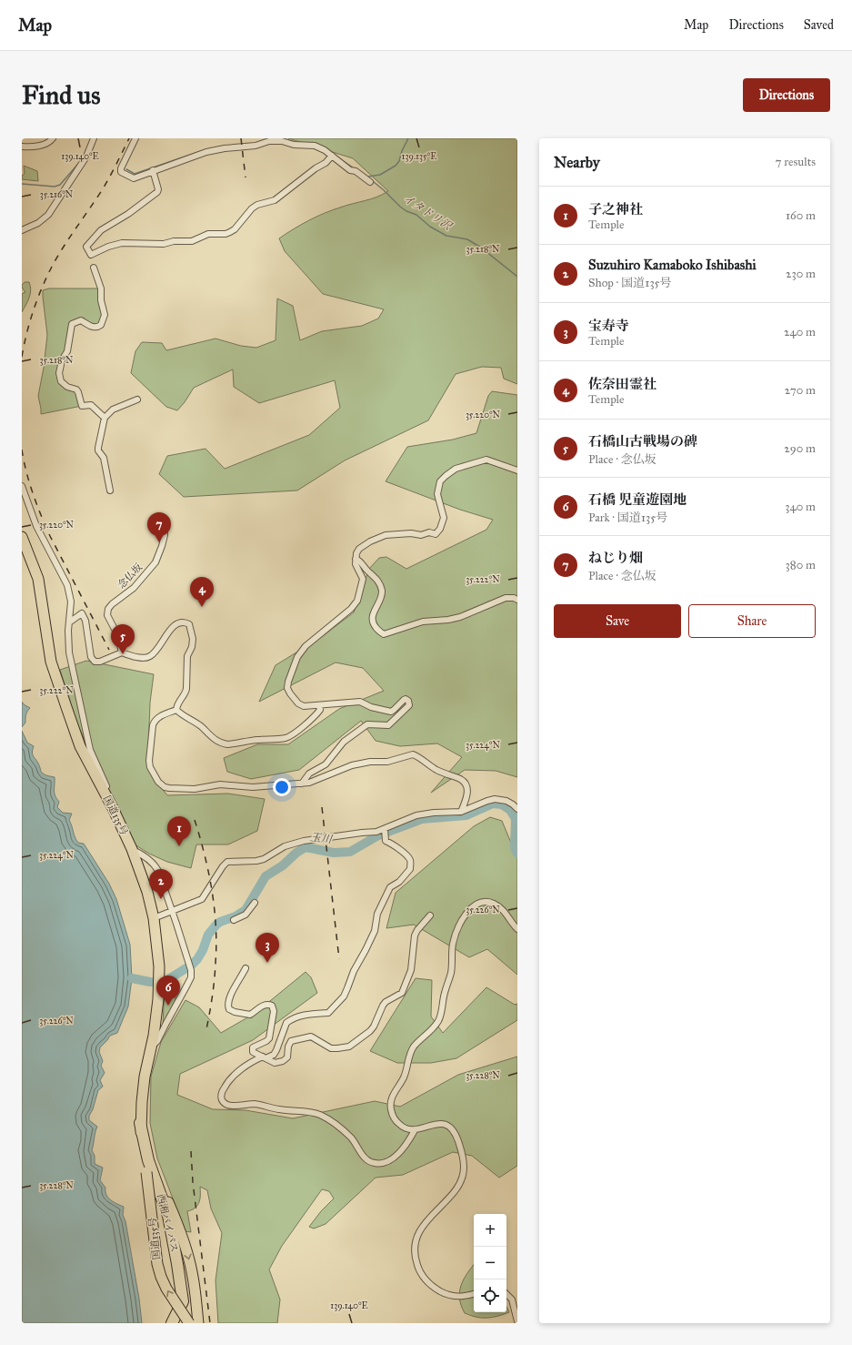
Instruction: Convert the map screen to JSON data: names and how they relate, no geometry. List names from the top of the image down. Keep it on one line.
{"streets":{"highway":["国道135号","西湘バイパス"],"street":["念仏坂"]},"crossings":[["国道135号","西湘バイパス"]],"water":["イタドリ沢","玉川"],"page":{"header":"Map","nav":["Map","Directions","Saved"],"buttons":["Directions",["Save","Share"]],"title":"Find us","heading":["Nearby","7 results"],"list":[{"mark":"1","name":"子之神社","note":"Temple","value":"160 m"},{"mark":"2","name":"Suzuhiro Kamaboko Ishibashi","note":"Shop · 国道135号","value":"230 m"},{"mark":"3","name":"宝寿寺","note":"Temple","value":"240 m"},{"mark":"4","name":"佐奈田霊社","note":"Temple","value":"270 m"},{"mark":"5","name":"石橋山古戦場の碑","note":"Place · 念仏坂","value":"290 m"},{"mark":"6","name":"石橋 児童遊園地","note":"Park · 国道135号","value":"340 m"},{"mark":"7","name":"ねじり畑","note":"Place · 念仏坂","value":"380 m"}],"pins":["7","4","5","1","2","3","6"],"map_buttons":["+","−"]},"coordinates":["139.140°E","139.135°E","35.216°N","35.218°N","35.220°N","35.222°N","35.224°N","35.226°N","35.228°N"]}
